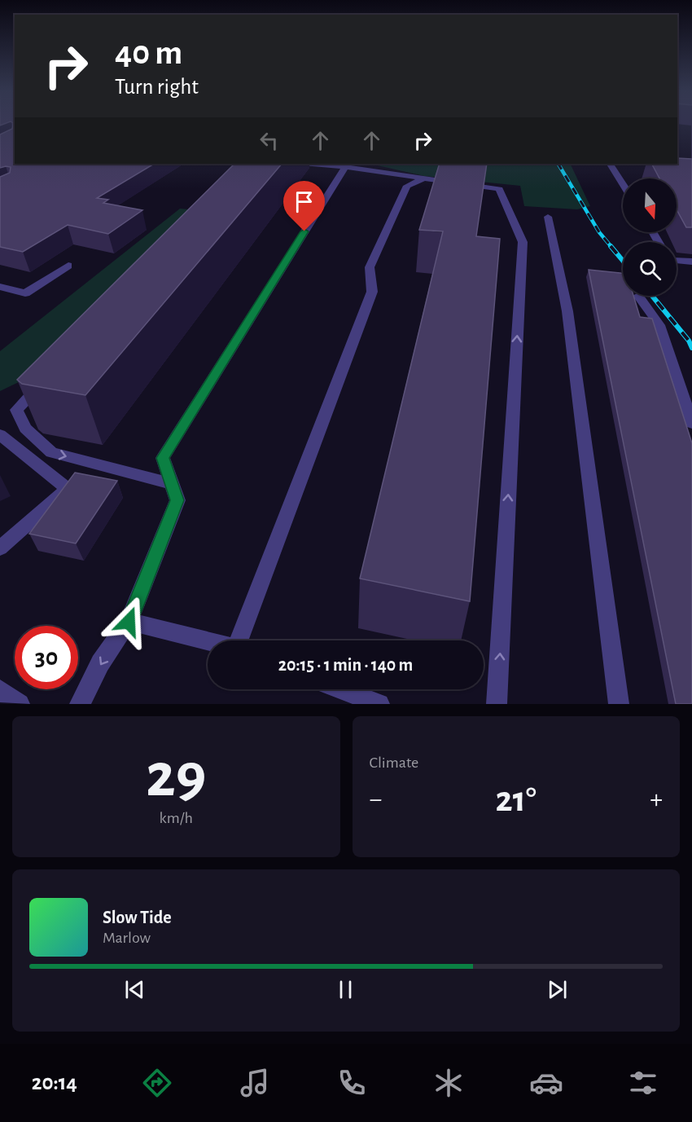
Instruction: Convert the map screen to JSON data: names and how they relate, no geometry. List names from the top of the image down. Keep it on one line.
{"north":"bottom","page":{"turn":["40 m","Turn right"],"limit":"30","trip":"20:15 · 1 min · 140 m","tile":[["29","km/h"],"Climate"],"heat":["−","21°","+"],"song":["Slow Tide","Marlow"],"tabs":"20:14"}}
